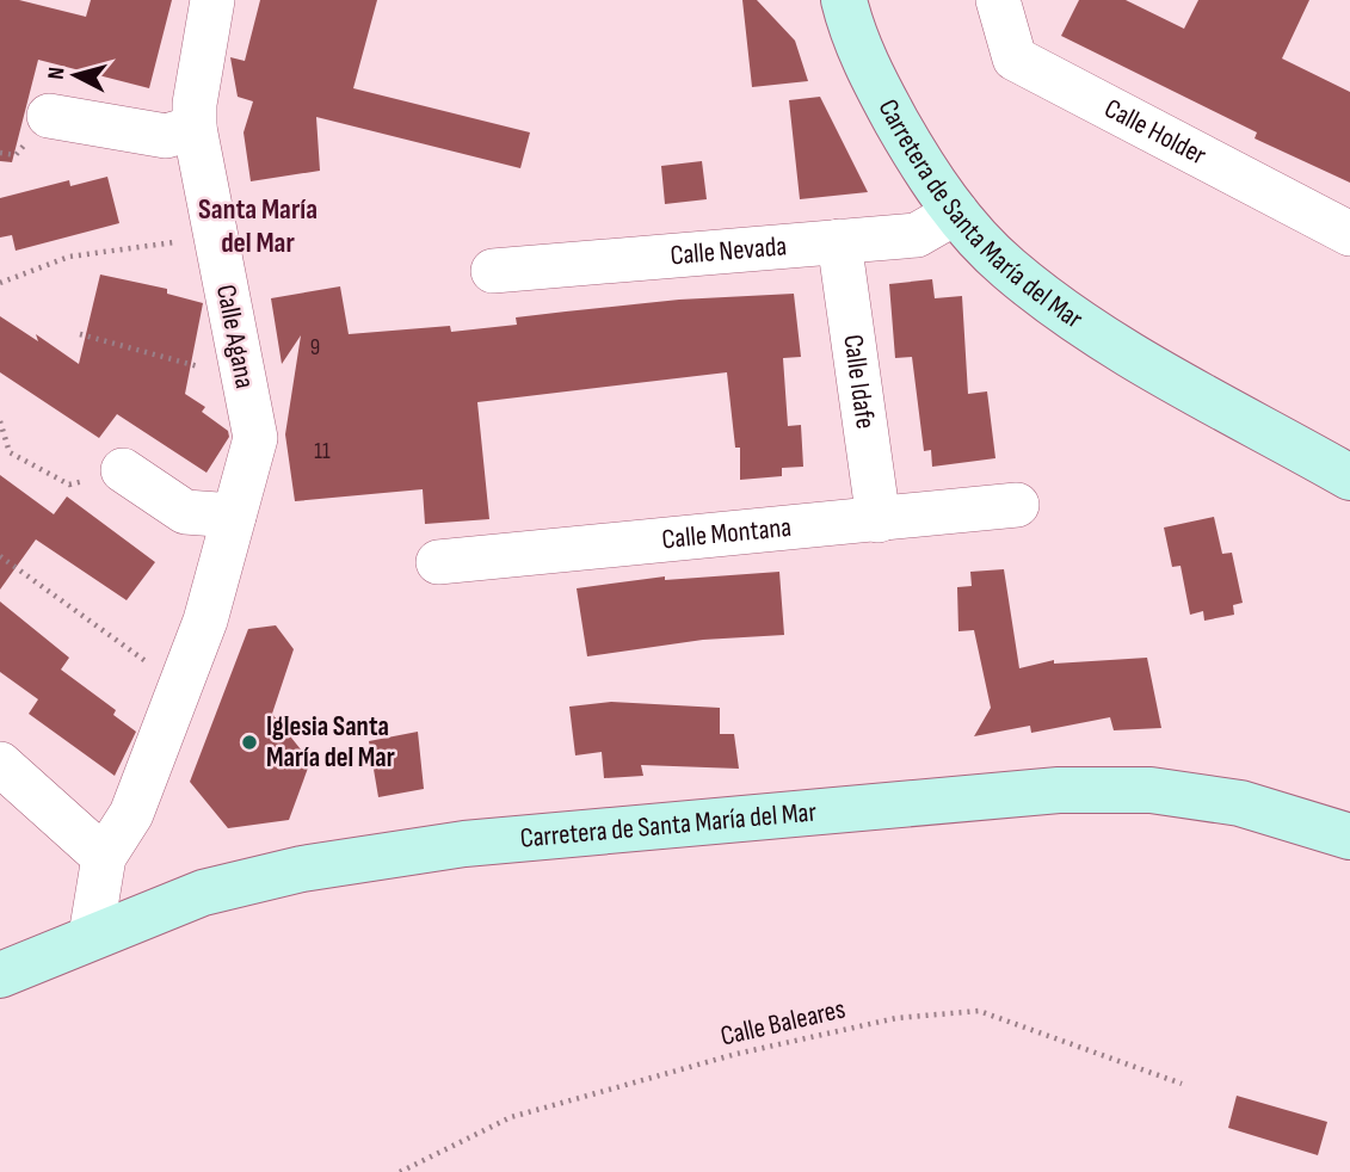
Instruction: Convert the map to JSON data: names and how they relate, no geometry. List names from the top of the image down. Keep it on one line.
{"streets":{"main road":["Carretera de Santa María del Mar"],"street":["Calle Holder","Calle Nevada","Calle Agana","Calle Idafe","Calle Montana"],"path":["Calle Baleares"]},"crossings":[["Carretera de Santa María del Mar","Calle Nevada"],["Calle Nevada","Calle Idafe"],["Calle Idafe","Calle Montana"]],"districts":["Santa María del Mar"],"places":["Iglesia Santa María del Mar"],"house_numbers":["9","11"],"north":"left"}
